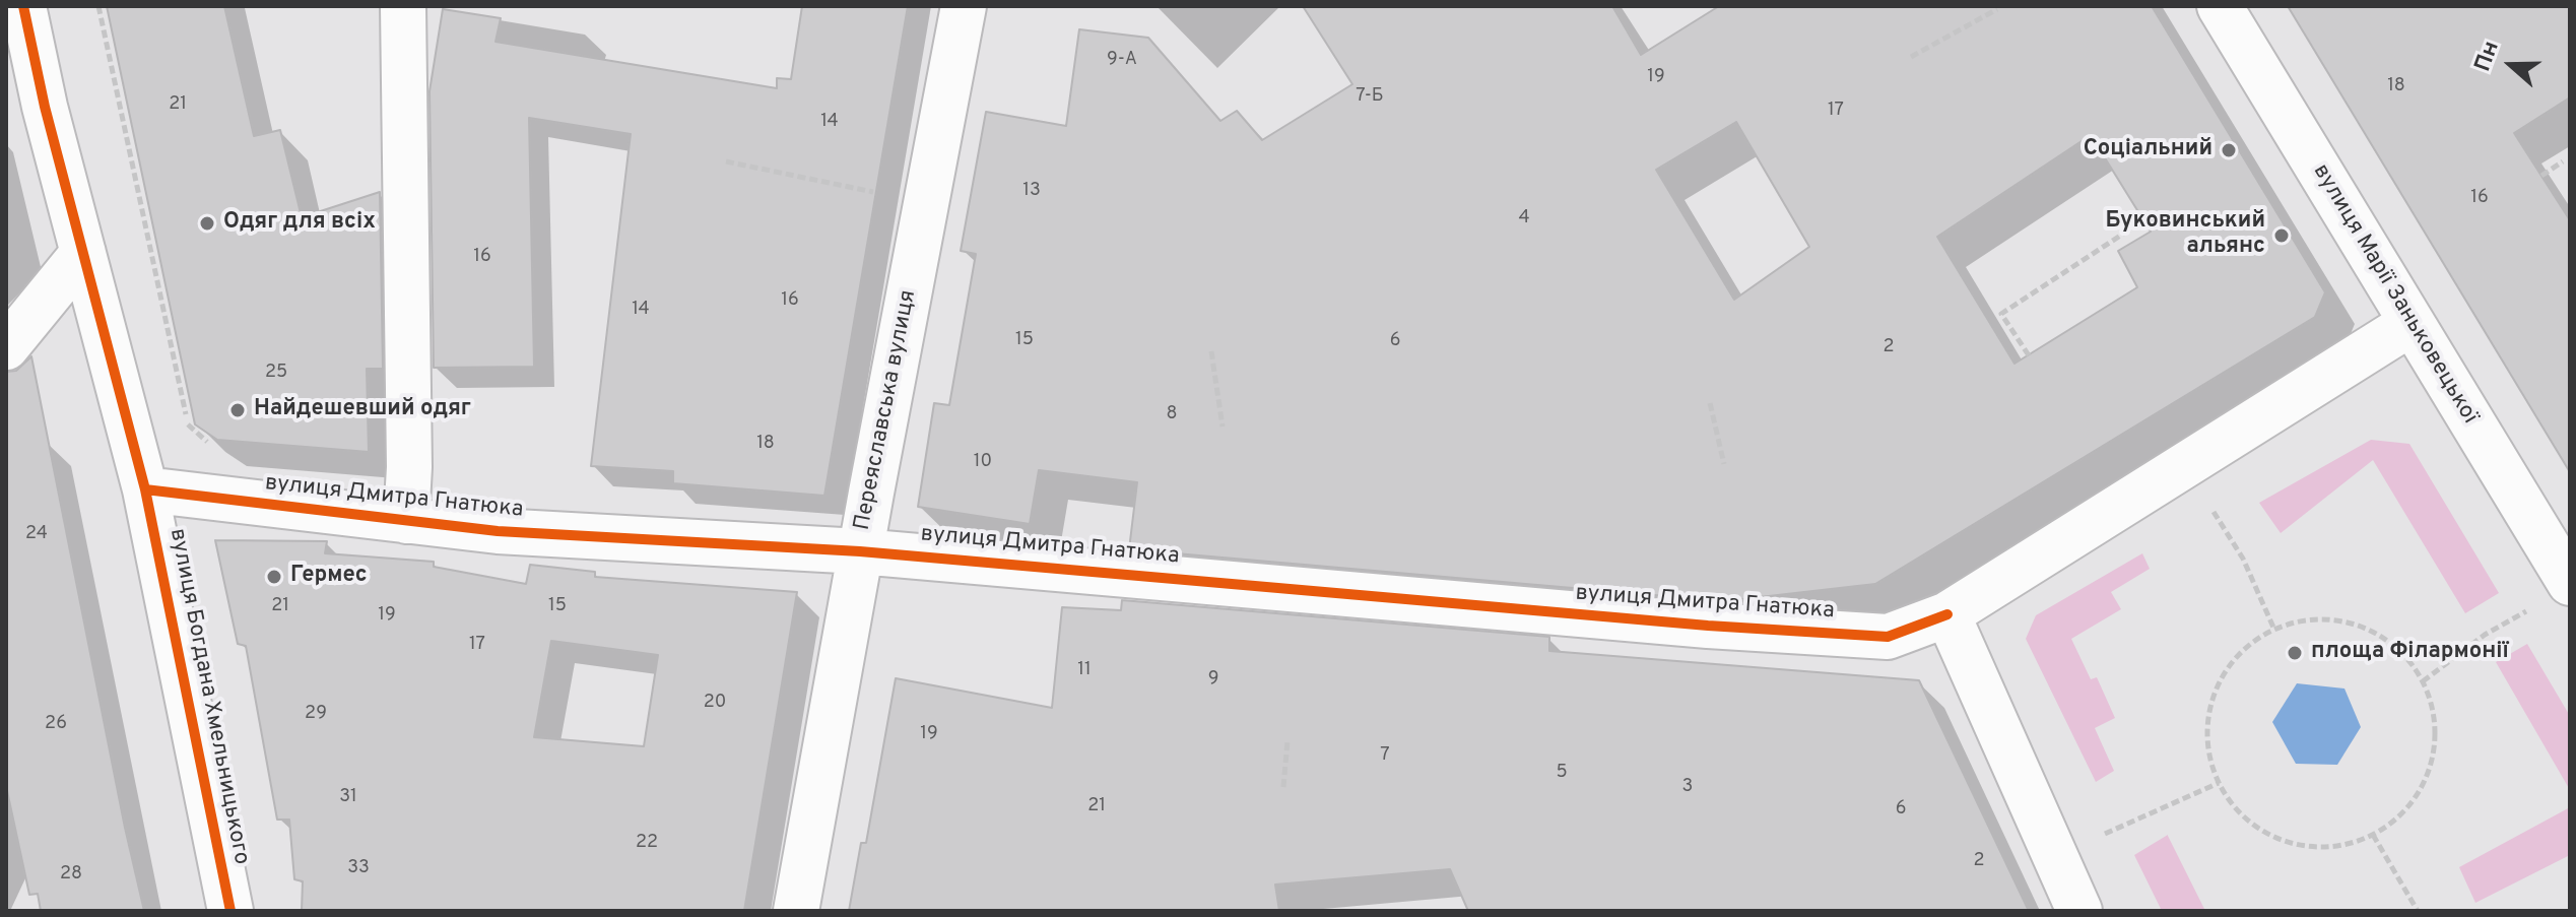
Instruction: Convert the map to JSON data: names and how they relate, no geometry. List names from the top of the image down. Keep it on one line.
{"streets":{"street":["вулиця Марії Заньковецької","Переяславська вулиця","вулиця Дмитра Гнатюка","вулиця Богдана Хмельницького"]},"crossings":[["Переяславська вулиця","вулиця Дмитра Гнатюка"],["вулиця Дмитра Гнатюка","вулиця Богдана Хмельницького"]],"places":["Соціальний","Одяг для всіх","Буковинський альянс","Найдешевший одяг","Гермес","площа Філармонії"],"house_numbers":["9-А","19","18","7-Б","21","17","14","13","16","4","16","16","14","15","6","2","25","8","18","10","24","21","15","19","17","11","9","20","29","26","19","7","5","3","31","21","6","22","2","33","28"],"north":"left"}
